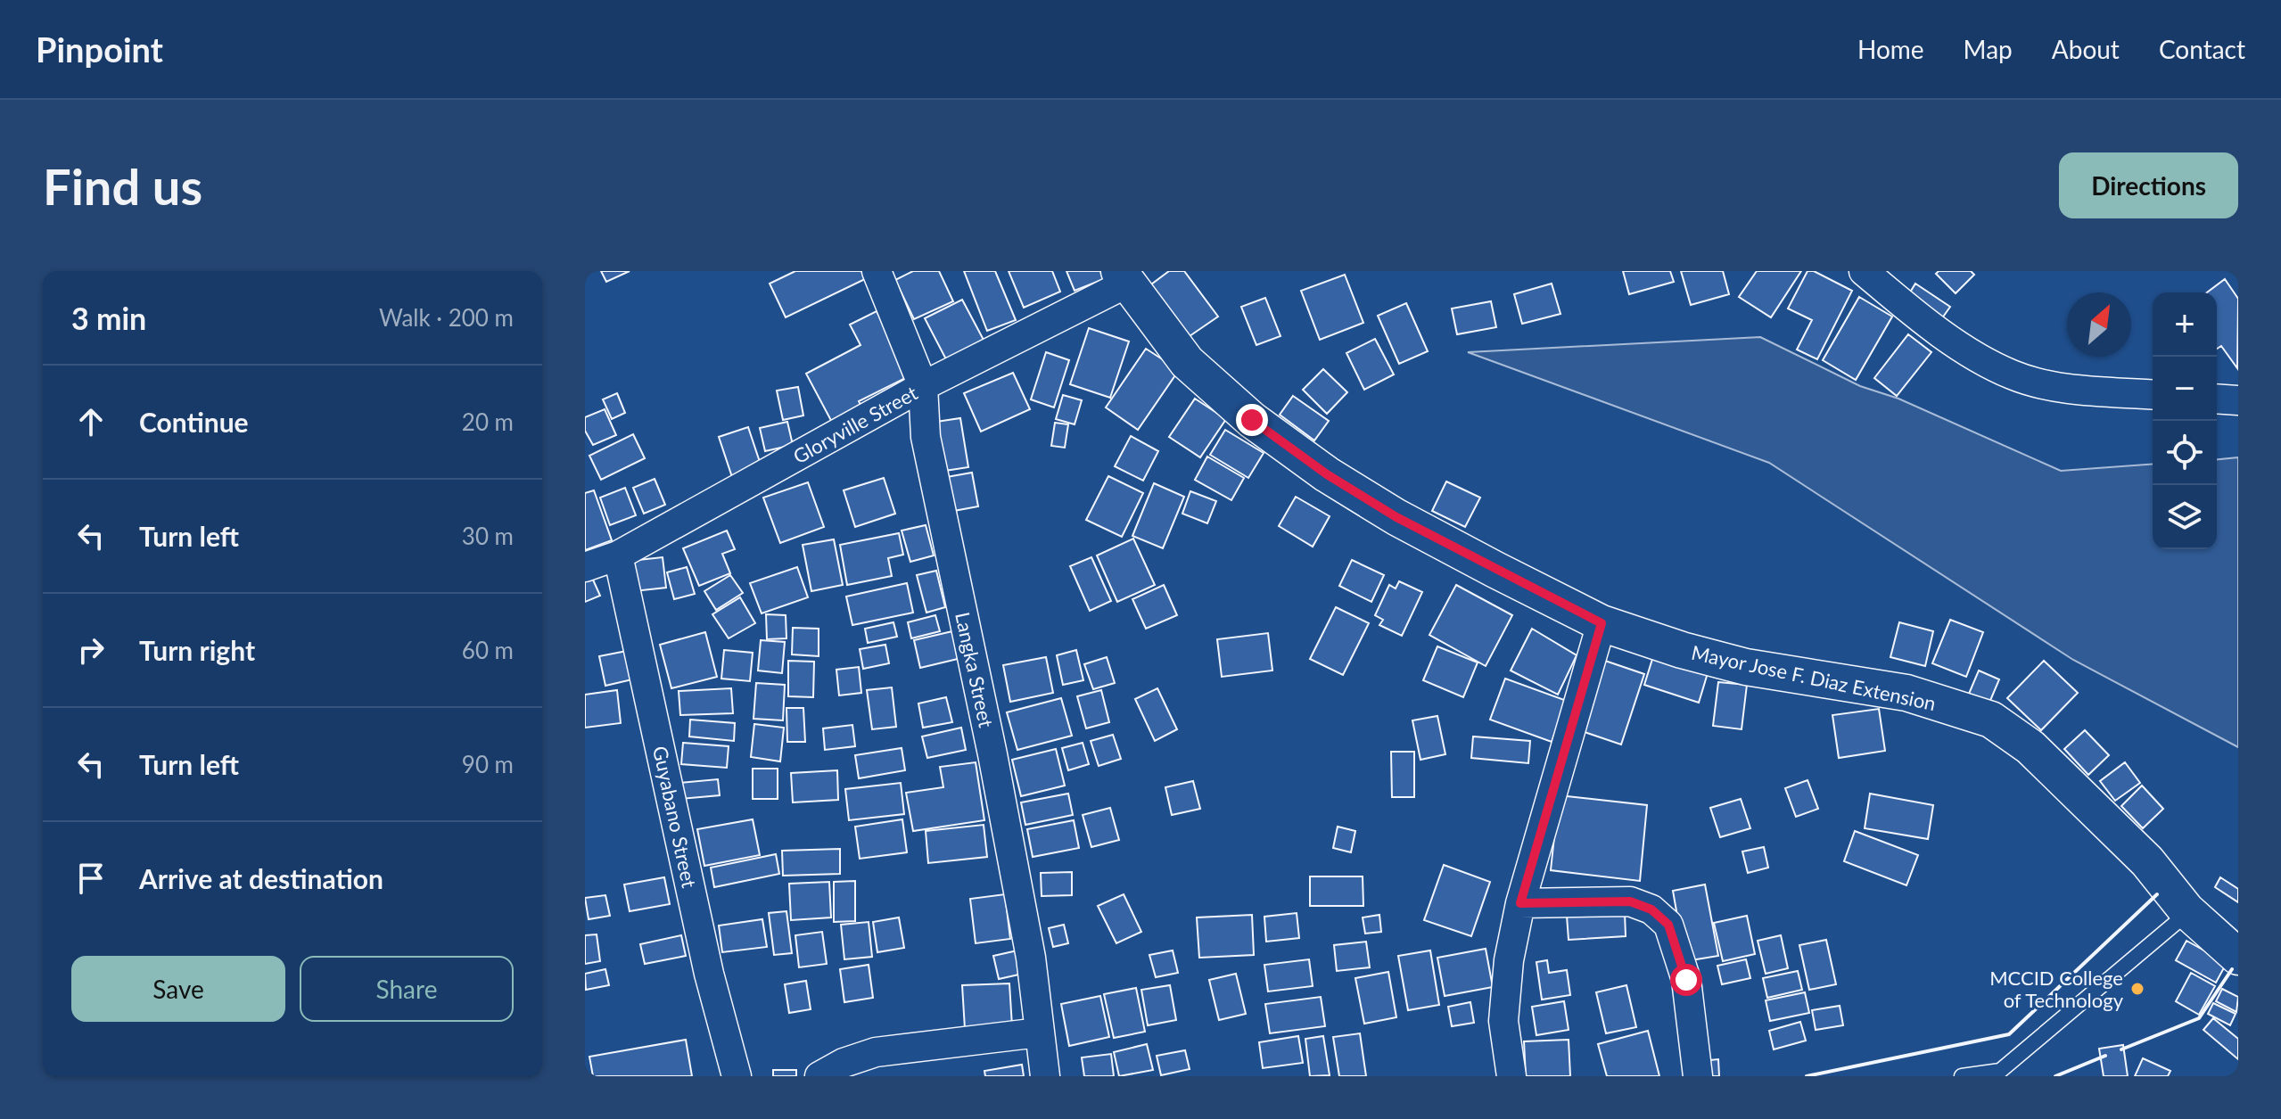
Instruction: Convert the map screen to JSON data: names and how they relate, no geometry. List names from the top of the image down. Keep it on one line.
{"streets":{"street":["Gloryville Street","Langka Street","Mayor Jose F. Diaz Extension","Guyabano Street"]},"crossings":[["Gloryville Street","Langka Street"],["Gloryville Street","Mayor Jose F. Diaz Extension"],["Gloryville Street","Guyabano Street"]],"places":["MCCID College of Technology"],"north":"top right","page":{"header":"Pinpoint","nav":["Home","Map","About","Contact"],"buttons":["Directions",["Save","Share"]],"title":"Find us","heading":["3 min","Walk · 200 m"],"map_buttons":["+","−"],"list":[["Continue","20 m"],["Turn left","30 m"],["Turn right","60 m"],["Turn left","90 m"],"Arrive at destination"]}}
